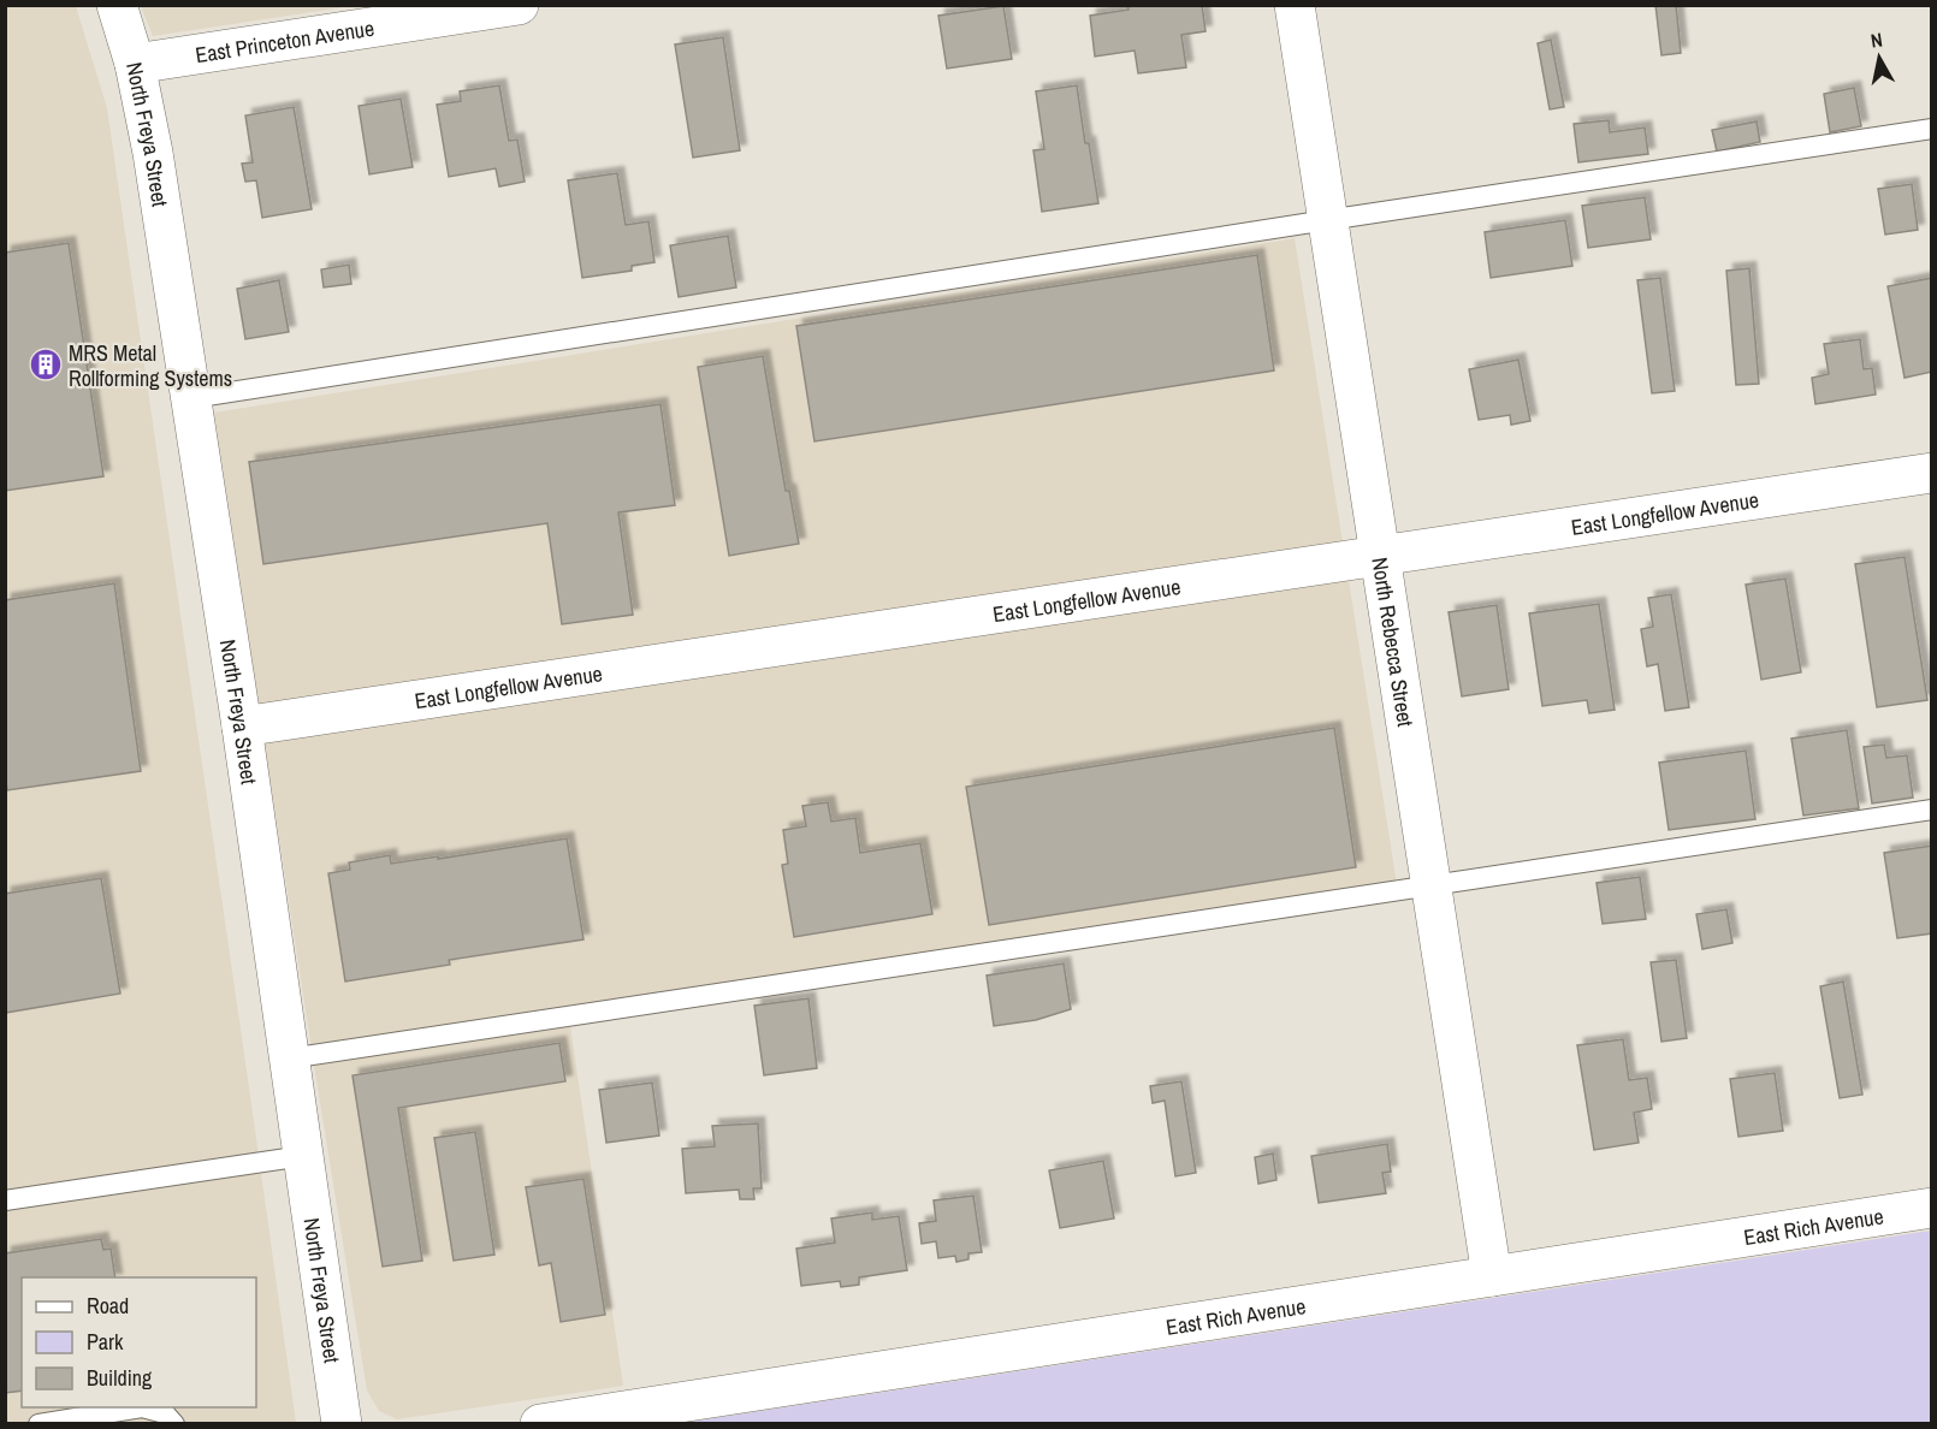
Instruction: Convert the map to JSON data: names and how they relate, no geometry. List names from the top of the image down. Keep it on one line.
{"streets":{"street":["East Princeton Avenue","North Freya Street","East Longfellow Avenue","North Rebecca Street","East Rich Avenue"]},"crossings":[["East Princeton Avenue","North Freya Street"],["North Freya Street","East Longfellow Avenue"],["East Longfellow Avenue","North Rebecca Street"],["North Rebecca Street","East Rich Avenue"]],"places":{"building":["MRS Metal Rollforming Systems"]},"legend":["Road","Park","Building"],"north":"top"}
